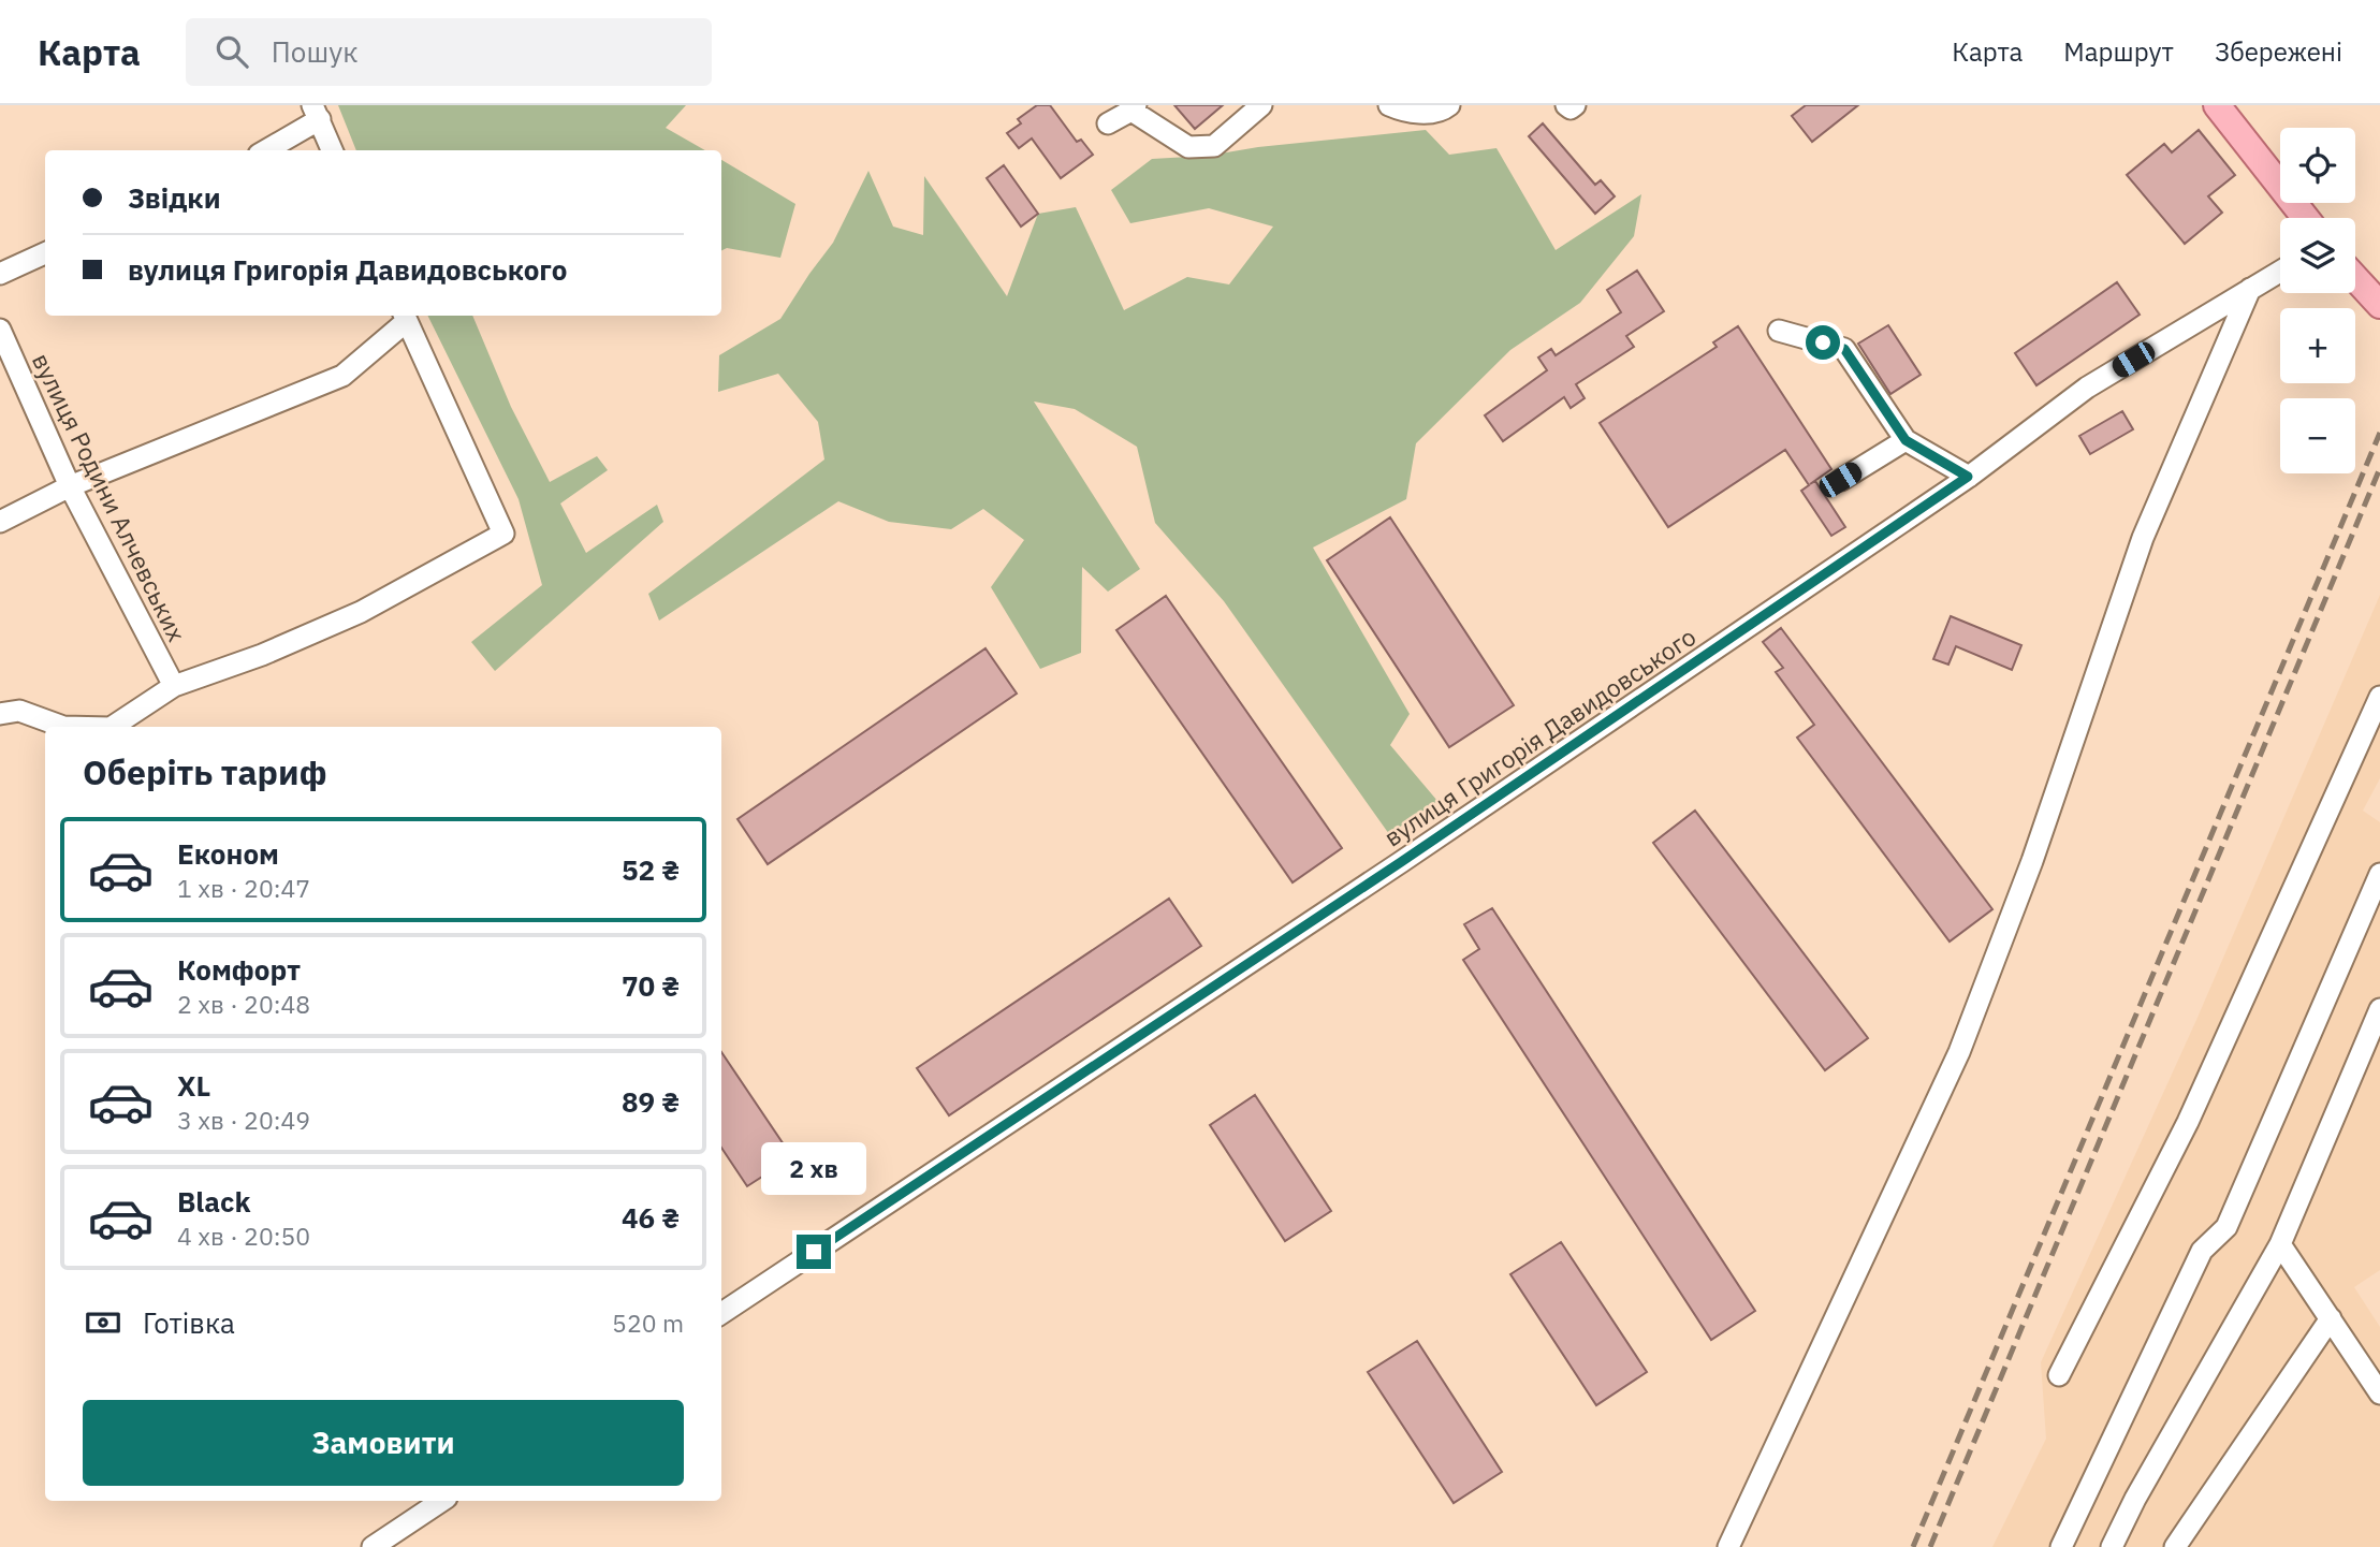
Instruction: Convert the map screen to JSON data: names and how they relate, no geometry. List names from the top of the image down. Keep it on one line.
{"streets":{"street":["вулиця Родини Алчевських","вулиця Григорія Давидовського"]},"page":{"header":"Карта","search":"Пошук","nav":["Карта","Маршрут","Збережені"],"map_buttons":["+","−"],"banner":["Звідки","вулиця Григорія Давидовського"],"heading":"Оберіть тариф","list":[{"name":"Економ","note":"1 хв · 20:47","value":"52 ₴"},{"name":"Комфорт","note":"2 хв · 20:48","value":"70 ₴"},{"name":"XL","note":"3 хв · 20:49","value":"89 ₴"},{"name":"Black","note":"4 хв · 20:50","value":"46 ₴"}],"bubble":"2 хв","pay":["Готівка","520 m"],"buttons":"Замовити"}}
